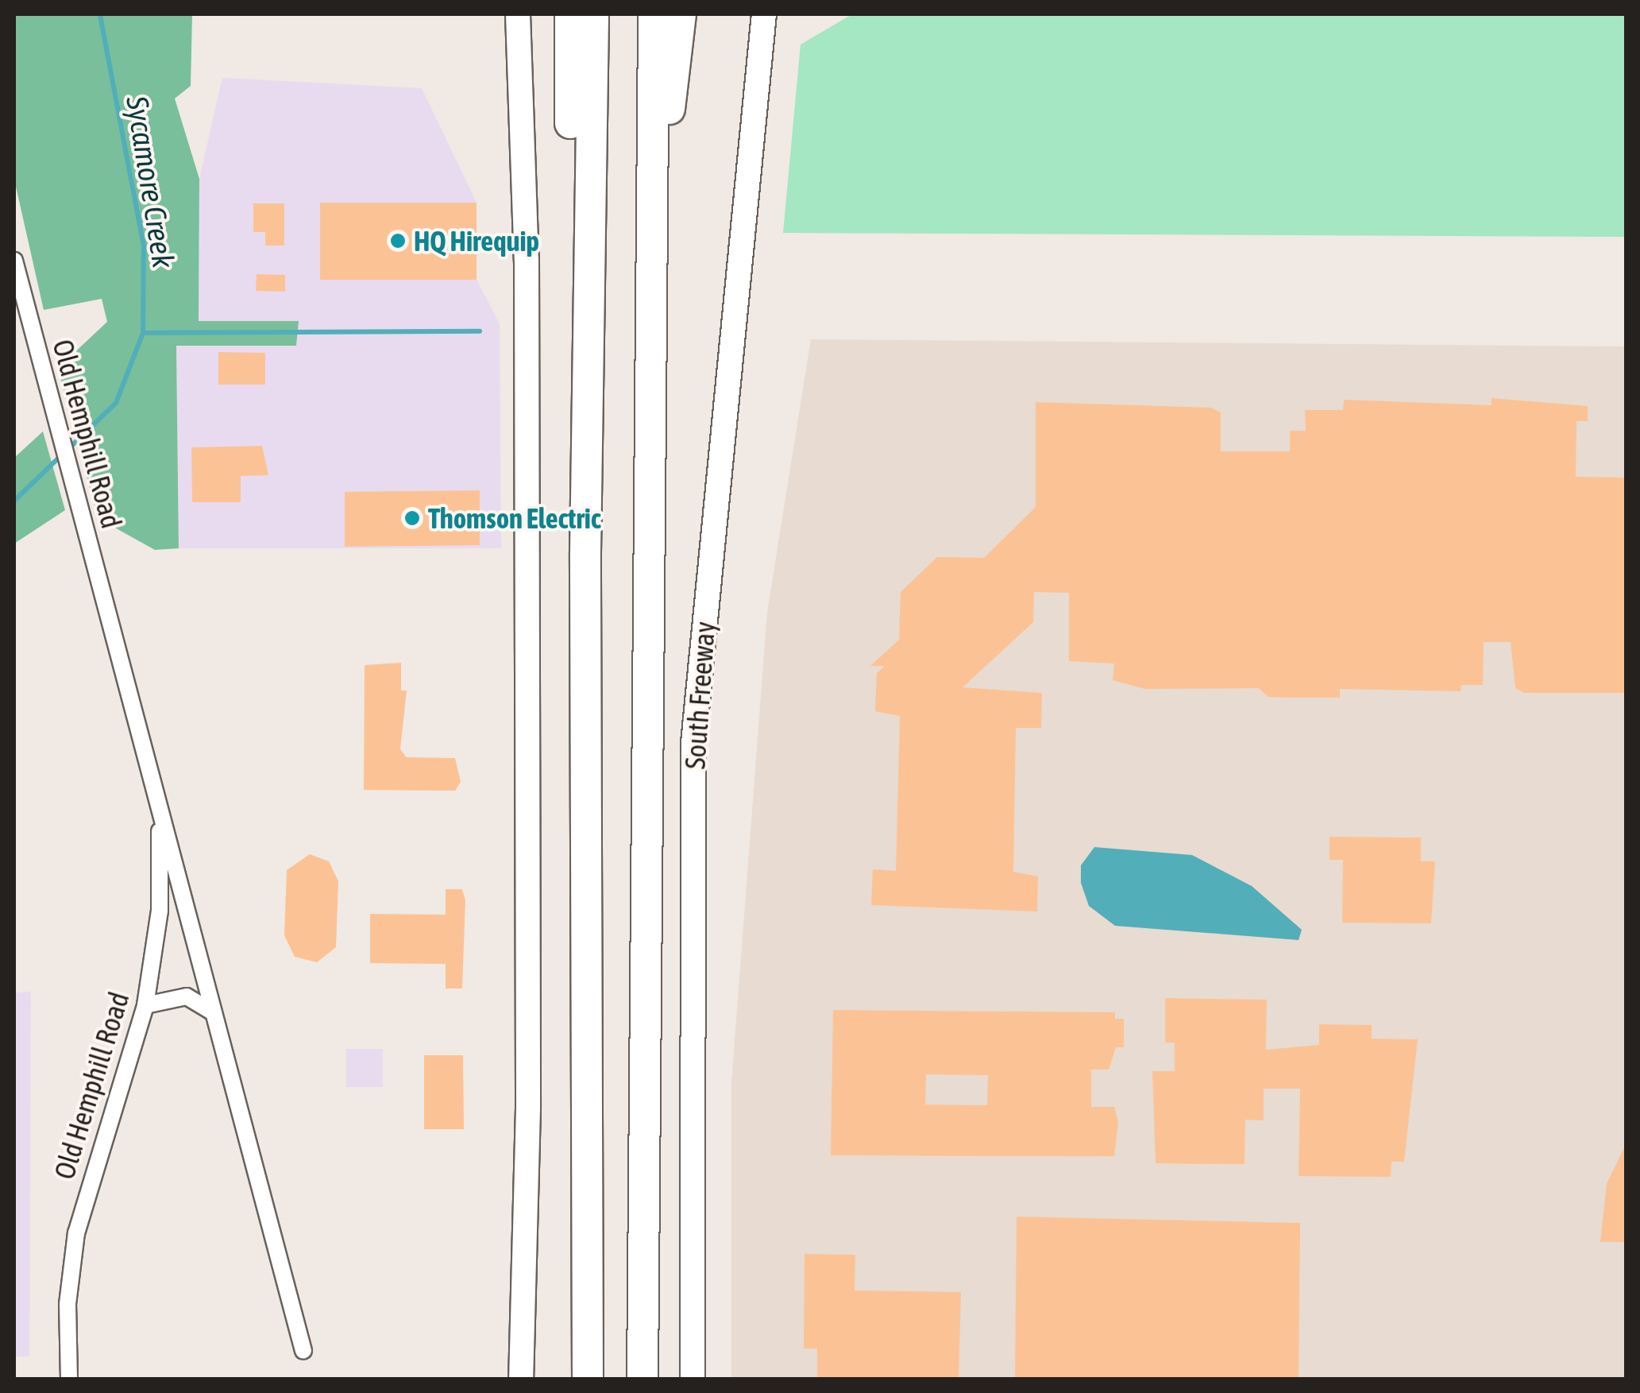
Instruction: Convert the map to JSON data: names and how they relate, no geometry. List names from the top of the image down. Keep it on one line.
{"streets":{"highway":["South Freeway"],"street":["Old Hemphill Road"]},"water":["Sycamore Creek"],"places":["HQ Hirequip","Thomson Electric"]}
